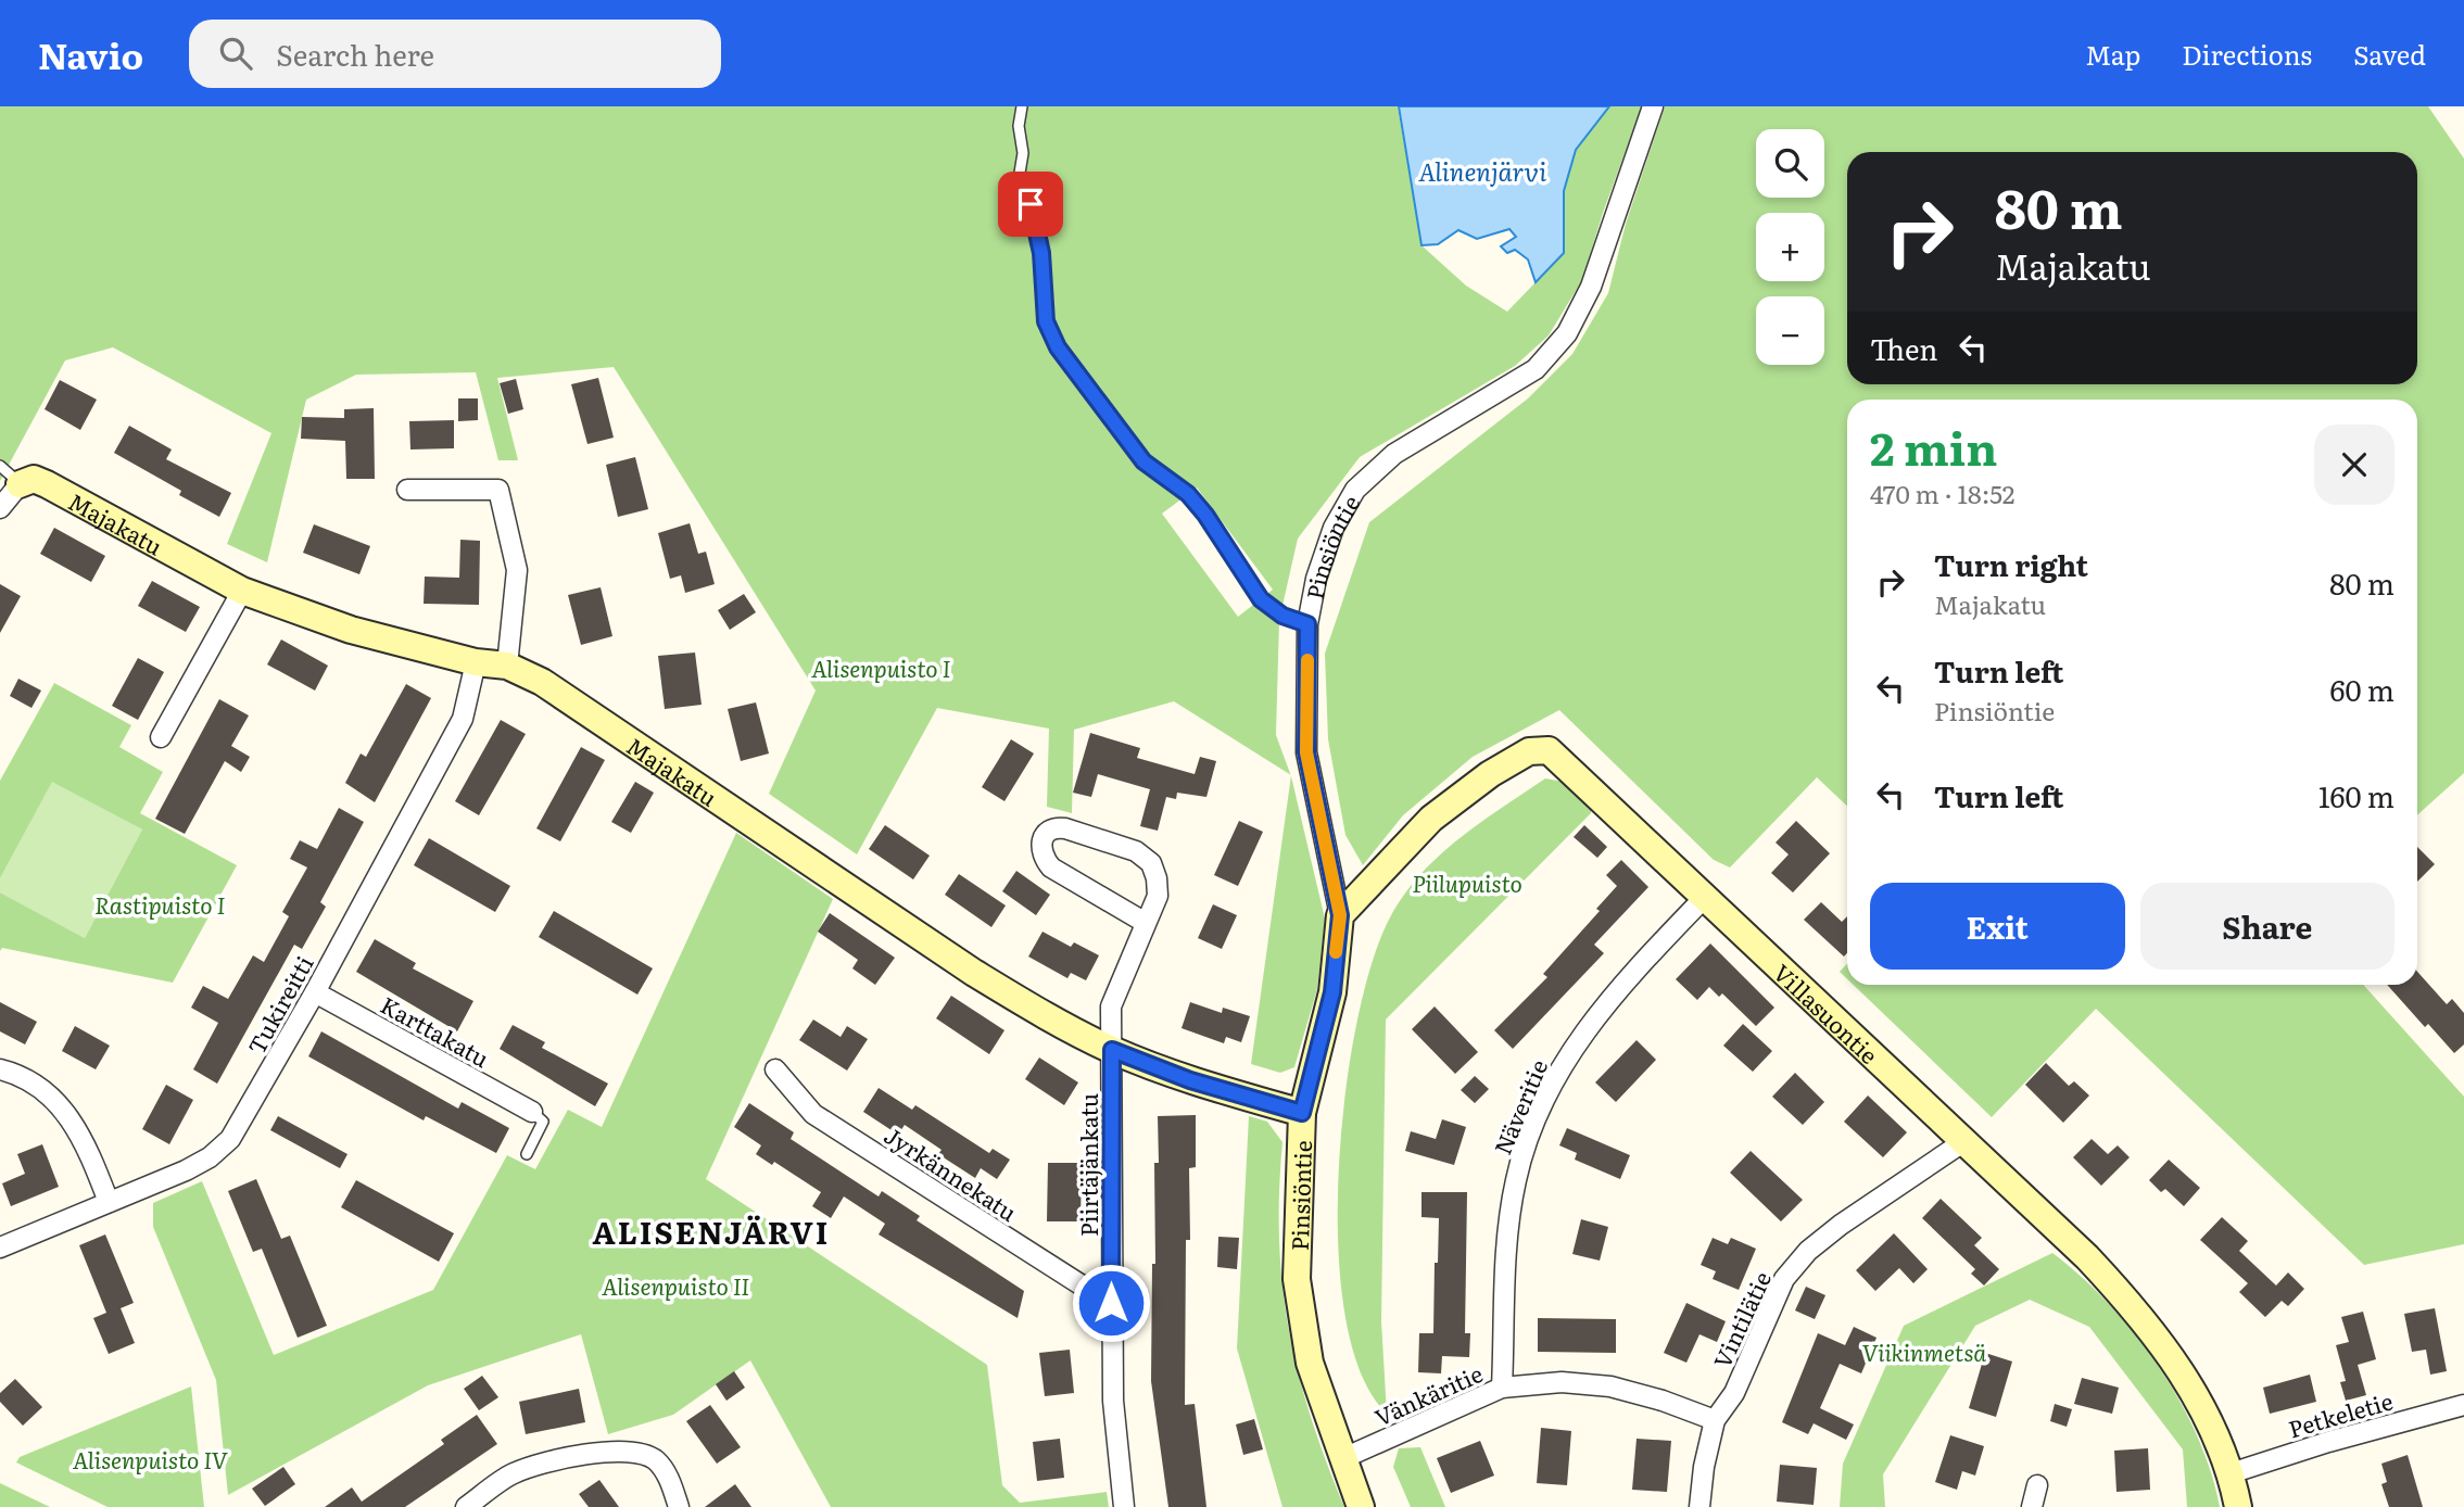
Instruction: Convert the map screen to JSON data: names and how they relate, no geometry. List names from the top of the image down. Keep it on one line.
{"streets":{"street":["Majakatu","Pinsiöntie","Tukireitti","Villasuontie","Karttakatu","Näveritie","Piirtäjänkatu","Jyrkännekatu","Vintilätie","Vänkäritie","Petkeletie"]},"crossings":[["Majakatu","Pinsiöntie"],["Majakatu","Tukireitti"],["Majakatu","Piirtäjänkatu"],["Pinsiöntie","Villasuontie"],["Pinsiöntie","Vänkäritie"],["Tukireitti","Karttakatu"],["Villasuontie","Näveritie"],["Villasuontie","Vintilätie"],["Villasuontie","Petkeletie"],["Näveritie","Vänkäritie"],["Piirtäjänkatu","Jyrkännekatu"],["Vintilätie","Vänkäritie"]],"districts":["ALISENJÄRVI"],"water":["Alinenjärvi"],"parks":["Alisenpuisto I","Piilupuisto","Rastipuisto I","Alisenpuisto II","Viikinmetsä","Alisenpuisto IV"],"page":{"header":"Navio","search":"Search here","nav":["Map","Directions","Saved"],"map_buttons":["+","−"],"turn":["80 m","Majakatu"],"then":"Then","heading":["2 min","470 m · 18:52"],"list":[{"name":"Turn right","note":"Majakatu","value":"80 m"},{"name":"Turn left","note":"Pinsiöntie","value":"60 m"},{"name":"Turn left","value":"160 m"}],"buttons":["Exit","Share"]}}
